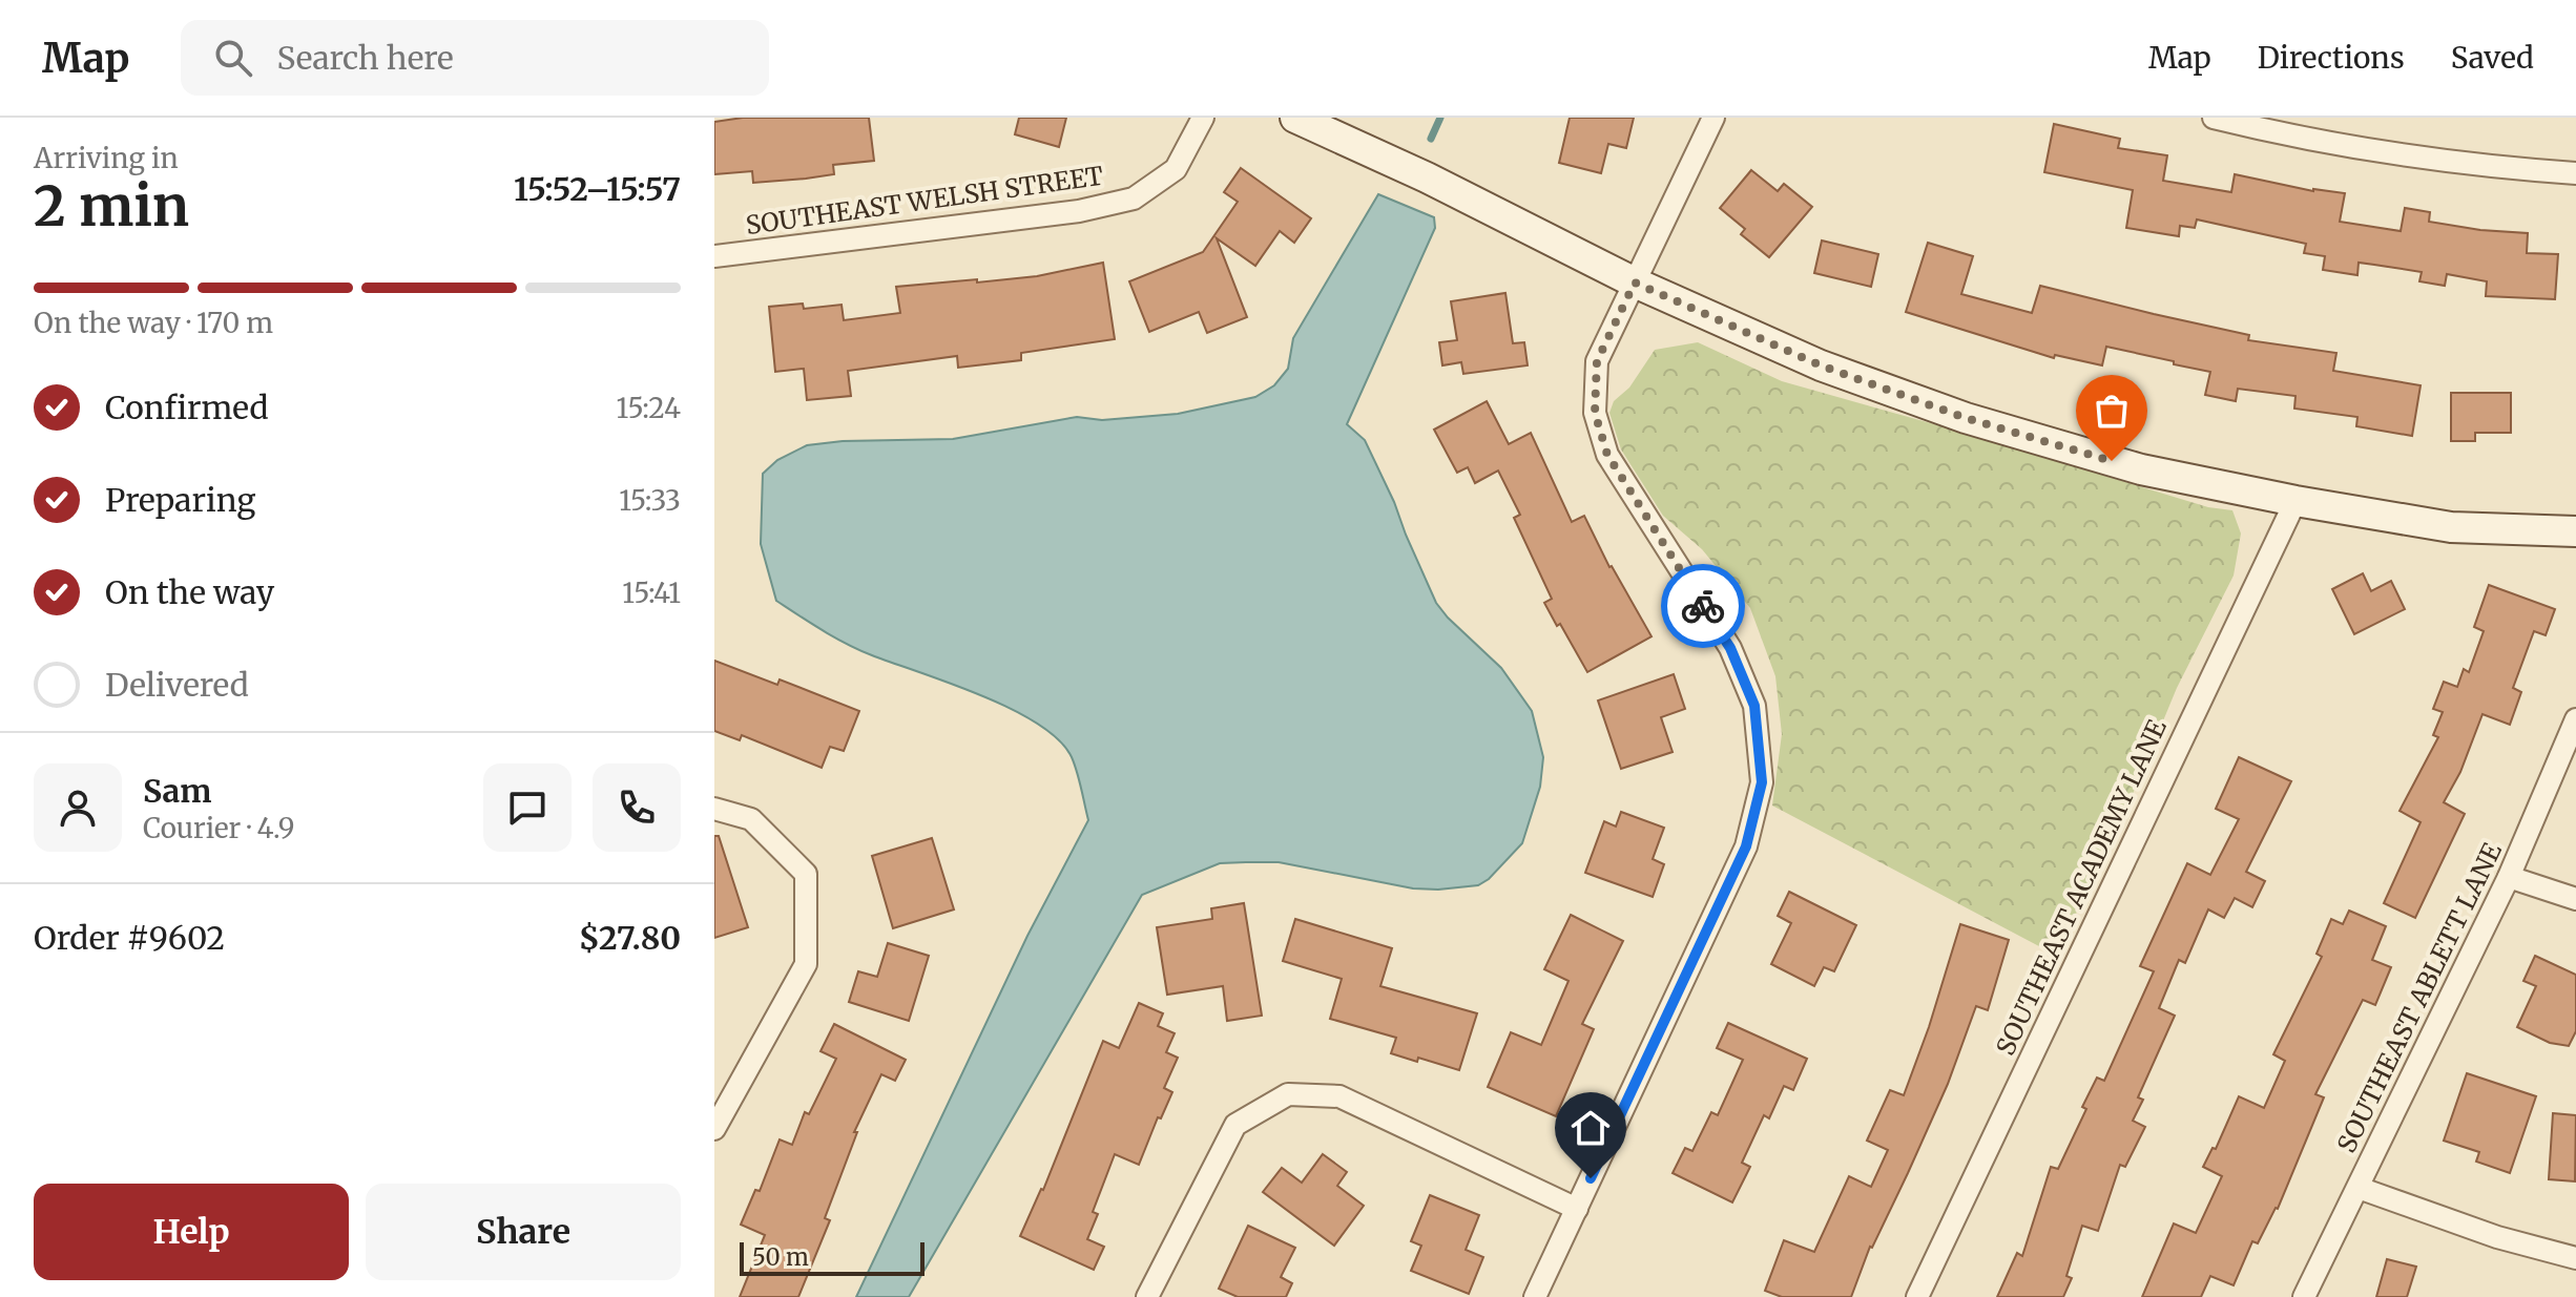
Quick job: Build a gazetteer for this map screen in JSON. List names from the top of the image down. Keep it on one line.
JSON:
{"streets":{"street":["SOUTHEAST WELSH STREET","SOUTHEAST ACADEMY LANE","SOUTHEAST ABLETT LANE"]},"scale_bar":"50 m","page":{"header":"Map","search":"Search here","nav":["Map","Directions","Saved"],"heading":["2 min","Arriving in","15:52–15:57"],"panel":["Sam","Courier · 4.9","Order #9602","$27.80"],"bar":"On the way · 170 m","list":[["Confirmed","15:24"],["Preparing","15:33"],["On the way","15:41"],"Delivered"],"buttons":["Help","Share"],"scale":"50 m"}}
